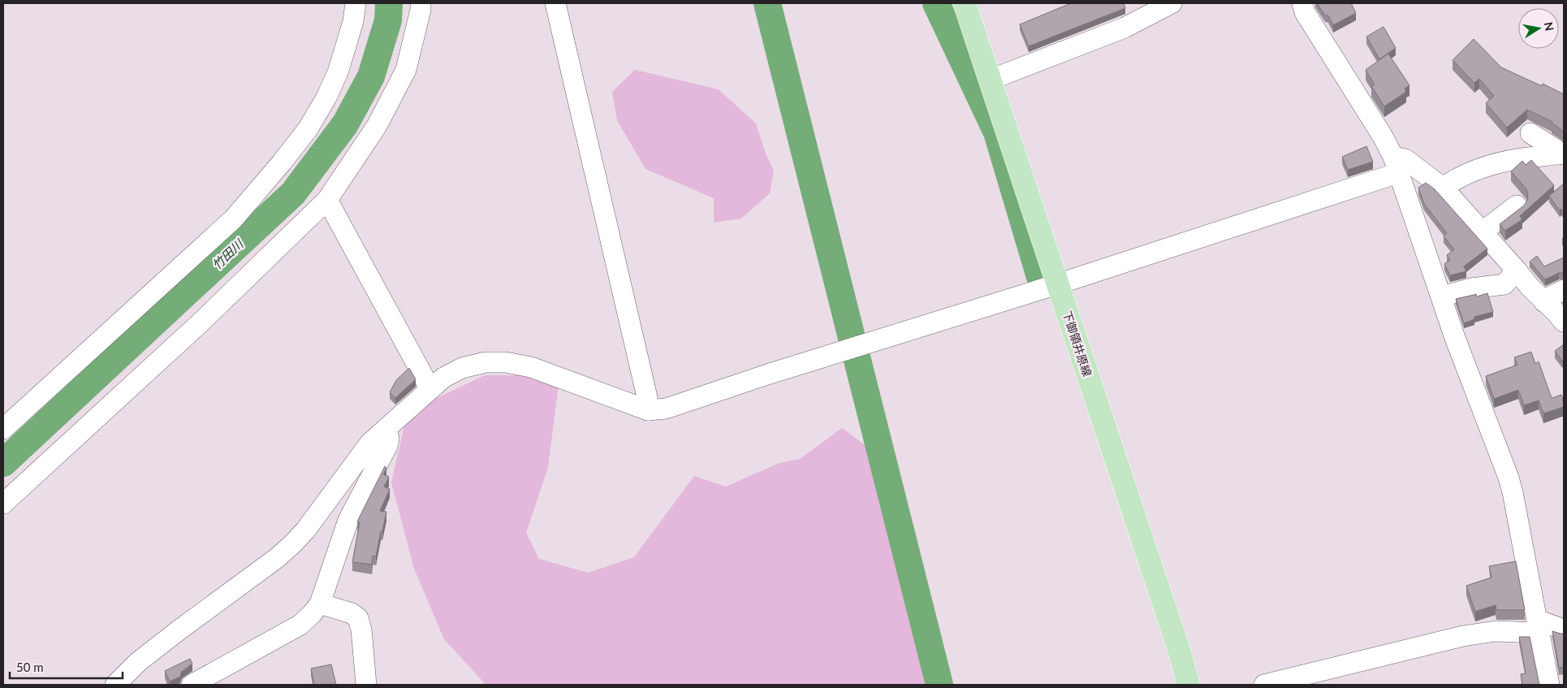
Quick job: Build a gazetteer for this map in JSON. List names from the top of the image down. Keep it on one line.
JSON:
{"streets":{"main road":["下御領井原線"]},"water":["竹田川"],"scale_bar":"50 m","north":"right"}
